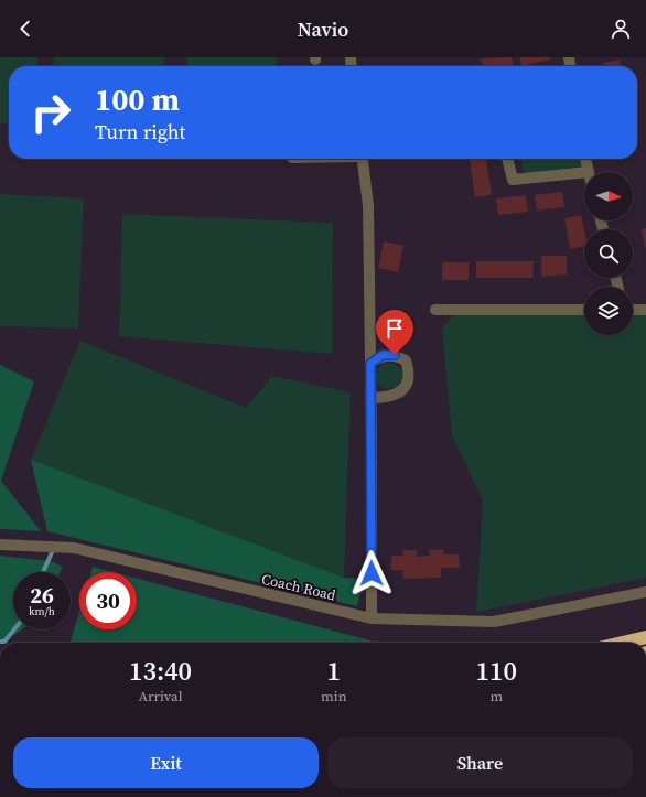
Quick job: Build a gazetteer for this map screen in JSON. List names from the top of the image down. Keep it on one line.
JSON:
{"streets":{"street":["Coach Road"]},"north":"right","page":{"header":"Navio","turn":["100 m","Turn right"],"speed":"26 km/h","limit":"30","eta":["13:40","Arrival","1","min","110","m"],"buttons":["Exit","Share"]}}
